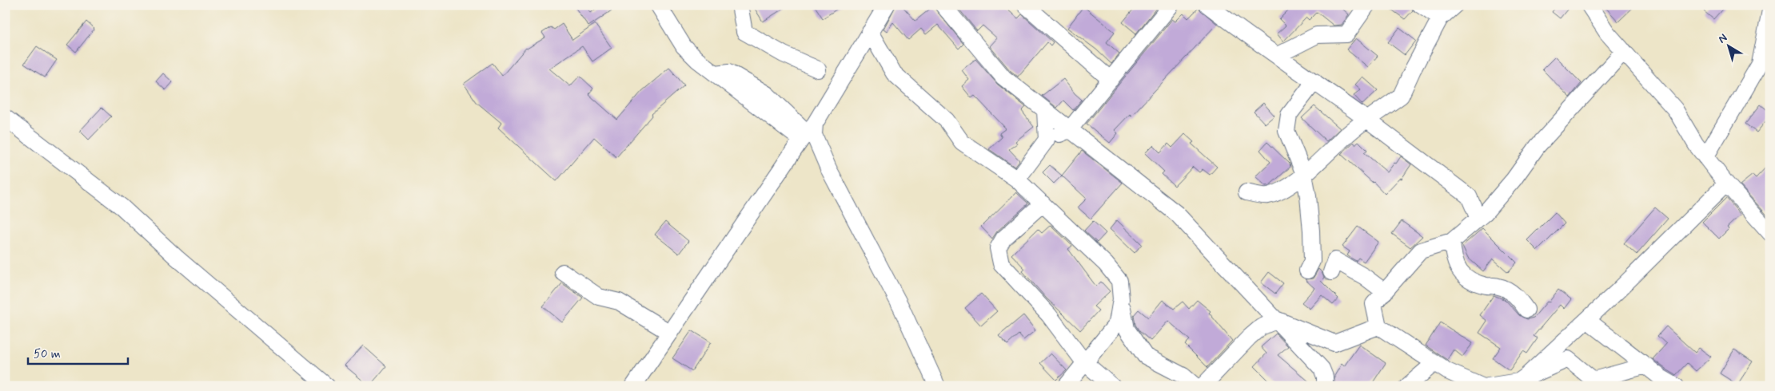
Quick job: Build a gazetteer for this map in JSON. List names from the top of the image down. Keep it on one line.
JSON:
{"scale_bar":"50 m","north":"top left"}
